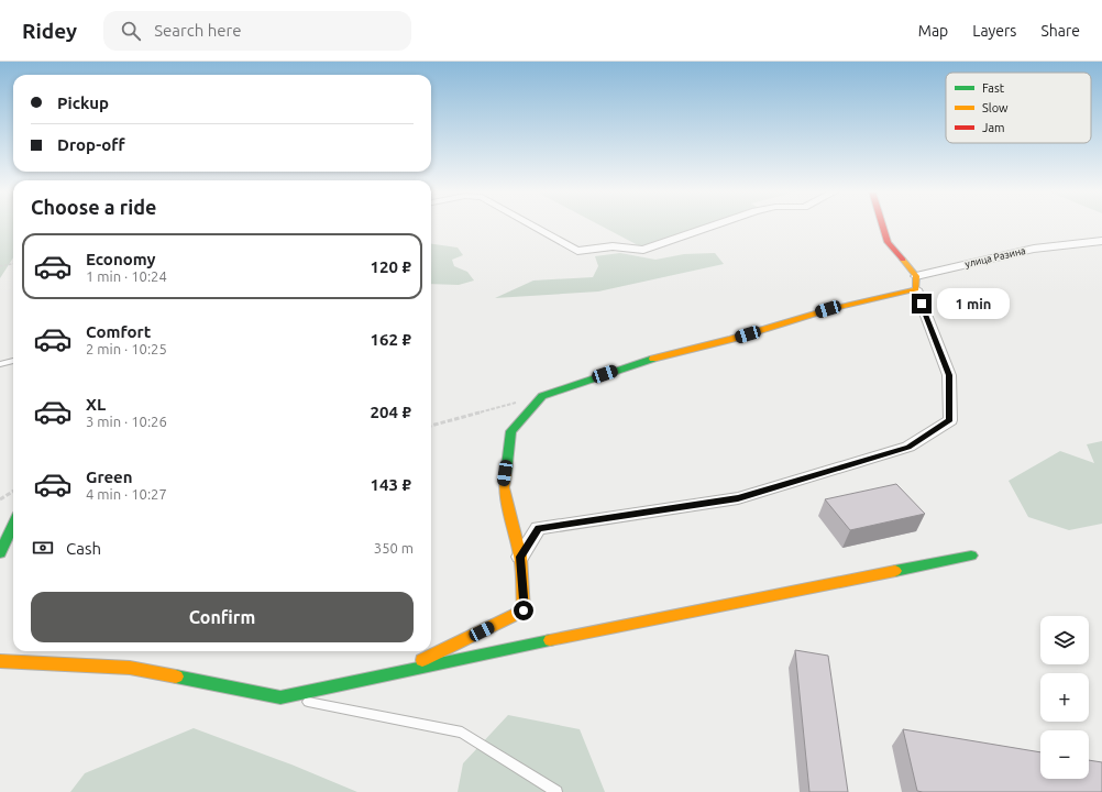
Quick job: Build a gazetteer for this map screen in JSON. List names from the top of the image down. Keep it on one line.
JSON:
{"streets":{"street":["улица Разина"]},"legend":["Fast","Slow","Jam"],"page":{"header":"Ridey","search":"Search here","nav":["Map","Layers","Share"],"banner":["Pickup","Drop-off"],"heading":"Choose a ride","list":[{"name":"Economy","note":"1 min · 10:24","value":"120 ₽"},{"name":"Comfort","note":"2 min · 10:25","value":"162 ₽"},{"name":"XL","note":"3 min · 10:26","value":"204 ₽"},{"name":"Green","note":"4 min · 10:27","value":"143 ₽"}],"bubble":"1 min","pay":["Cash","350 m"],"buttons":"Confirm","map_buttons":["+","−"]}}
